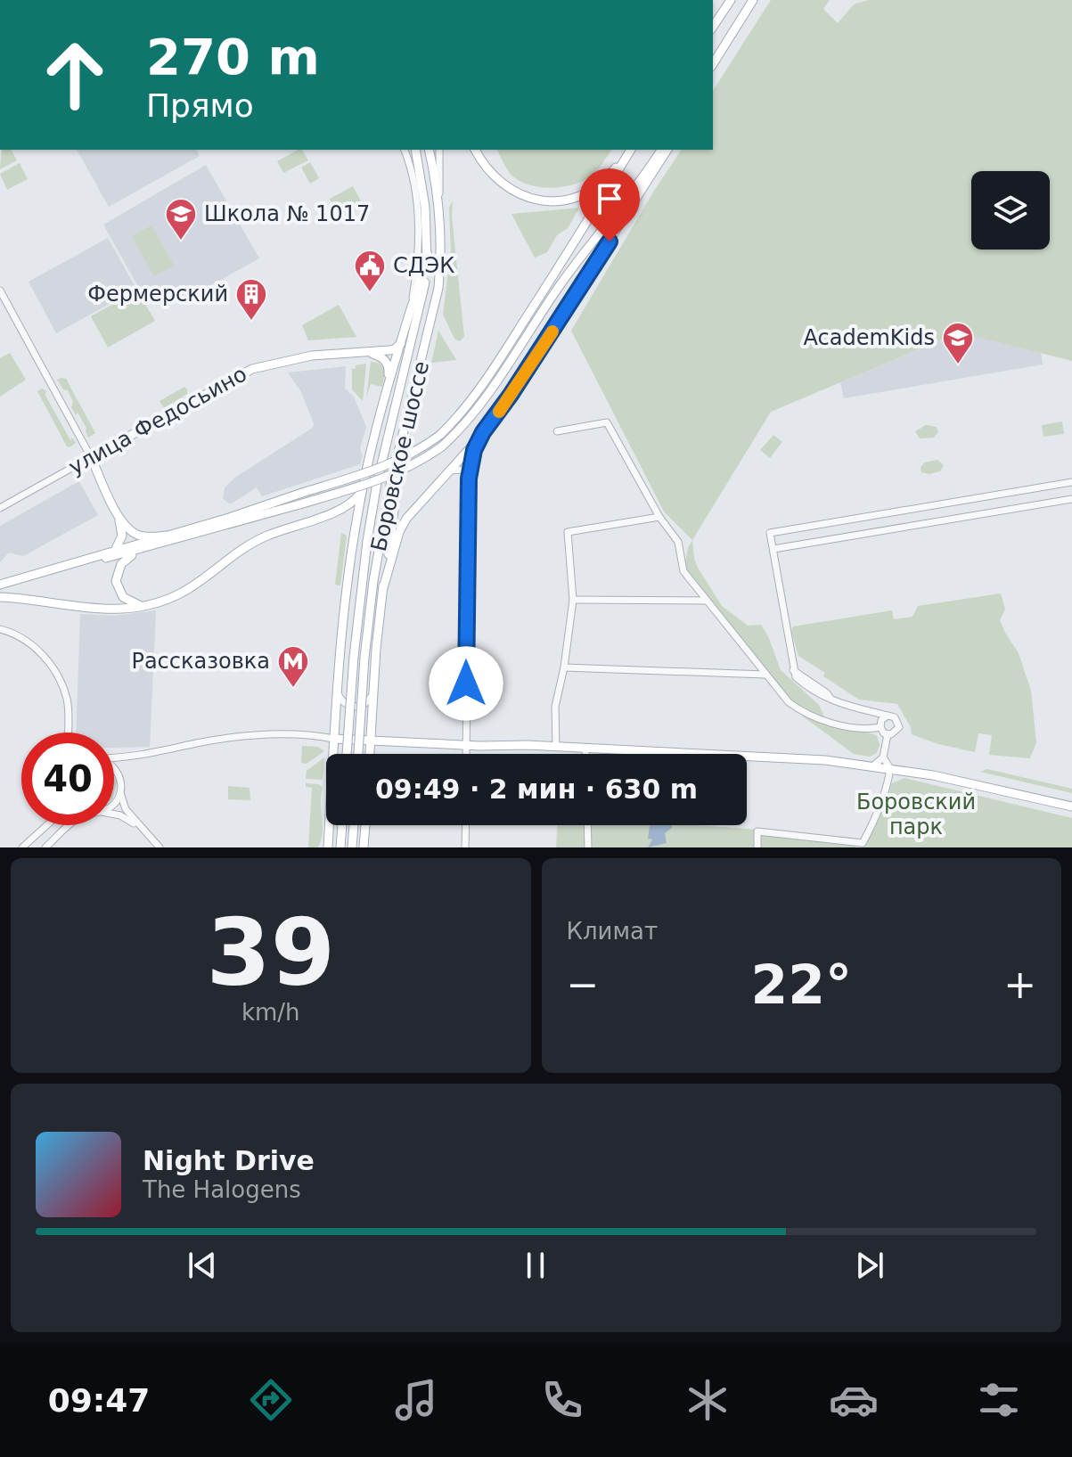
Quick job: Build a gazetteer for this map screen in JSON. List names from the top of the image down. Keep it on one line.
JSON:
{"streets":{"main road":["улица Федосьино","Боровское шоссе"]},"parks":["Боровский парк"],"places":{"school or university":["Школа № 1017","AcademKids"],"public building":["СДЭК"],"building":["Фермерский"],"metro station":["Рассказовка"]},"page":{"turn":["270 m","Прямо"],"limit":"40","trip":"09:49 · 2 мин · 630 m","tile":[["39","km/h"],"Климат"],"heat":["−","22°","+"],"song":["Night Drive","The Halogens"],"tabs":"09:47"}}
